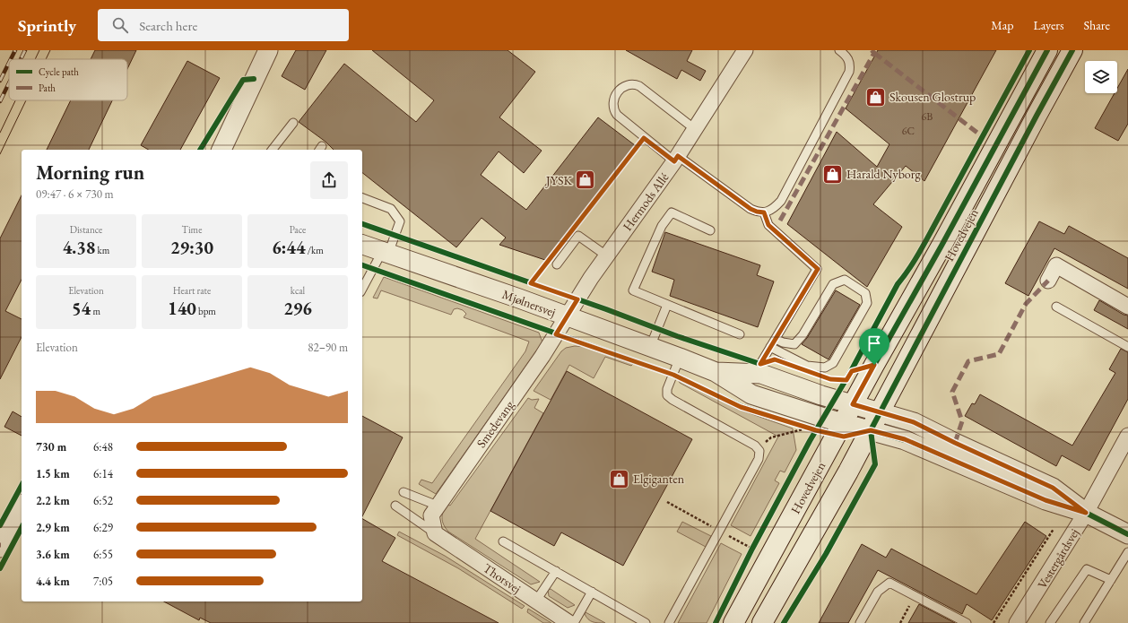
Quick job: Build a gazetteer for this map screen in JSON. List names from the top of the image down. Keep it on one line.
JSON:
{"streets":{"main road":["Hovedvejen"],"street":["Hermods Allé","Mjølnersvej","Smedevang","Vestergårdsvej","Thorsvej"]},"crossings":[["Hermods Allé","Mjølnersvej"],["Hermods Allé","Smedevang"],["Hovedvejen","Mjølnersvej"],["Mjølnersvej","Smedevang"],["Mjølnersvej","Vestergårdsvej"],["Smedevang","Thorsvej"]],"places":{"shop":["Skousen Glostrup","Harald Nyborg","JYSK","Elgiganten"]},"house_numbers":["6B","6C"],"legend":["Cycle path","Path"],"page":{"header":"Sprintly","search":"Search here","nav":["Map","Layers","Share"],"heading":["Morning run","09:47 · 6 × 730 m"],"stats":[["Distance","4.38 km"],["Time","29:30"],["Pace","6:44 /km"],["Elevation","54 m"],["Heart rate","140 bpm"],["kcal","296"]],"chart":["Elevation","82–90 m"],"list":[{"name":"730 m","note":"6:48"},{"name":"1.5 km","note":"6:14"},{"name":"2.2 km","note":"6:52"},{"name":"2.9 km","note":"6:29"},{"name":"3.6 km","note":"6:55"},{"name":"4.4 km","note":"7:05"}]}}
